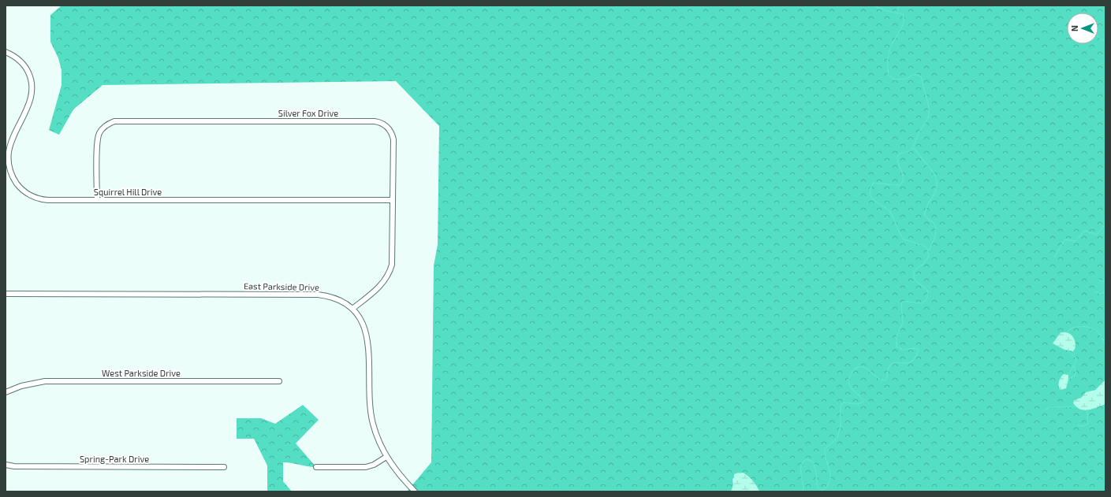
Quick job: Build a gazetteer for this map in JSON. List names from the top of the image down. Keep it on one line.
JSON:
{"streets":{"street":["Silver Fox Drive","Squirrel Hill Drive","East Parkside Drive","West Parkside Drive","Spring-Park Drive"]},"crossings":[["Silver Fox Drive","Squirrel Hill Drive"],["Silver Fox Drive","East Parkside Drive"]],"north":"left"}
